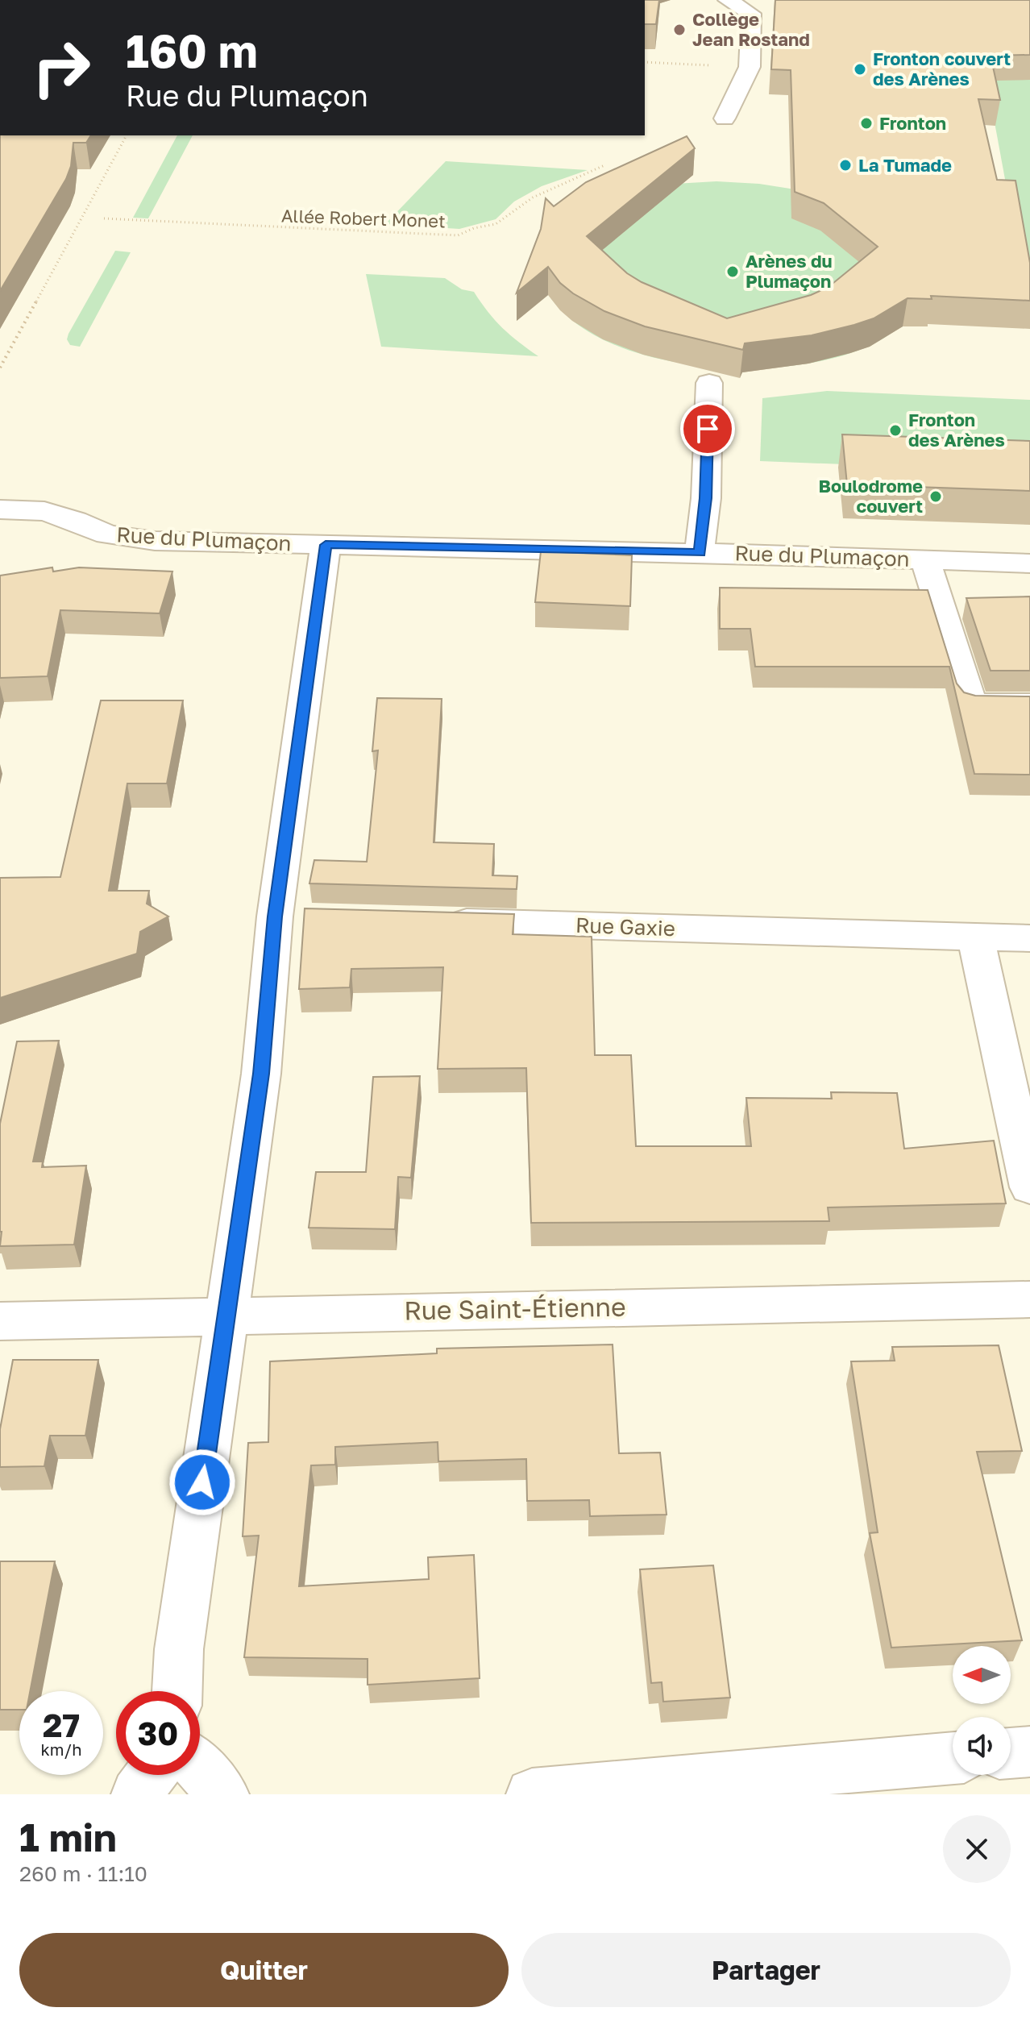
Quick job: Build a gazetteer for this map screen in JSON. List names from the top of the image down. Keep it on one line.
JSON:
{"streets":{"street":["Rue du Plumaçon","Rue Gaxie","Rue Saint-Étienne"],"path":["Allée Robert Monet"]},"places":["Collège Jean Rostand","Fronton couvert des Arènes","Fronton","La Tumade","Arènes du Plumaçon","Fronton des Arènes","Boulodrome couvert"],"north":"left","page":{"turn":["160 m","Rue du Plumaçon"],"speed":"27 km/h","limit":"30","heading":["1 min","260 m · 11:10"],"buttons":["Quitter","Partager"]}}
